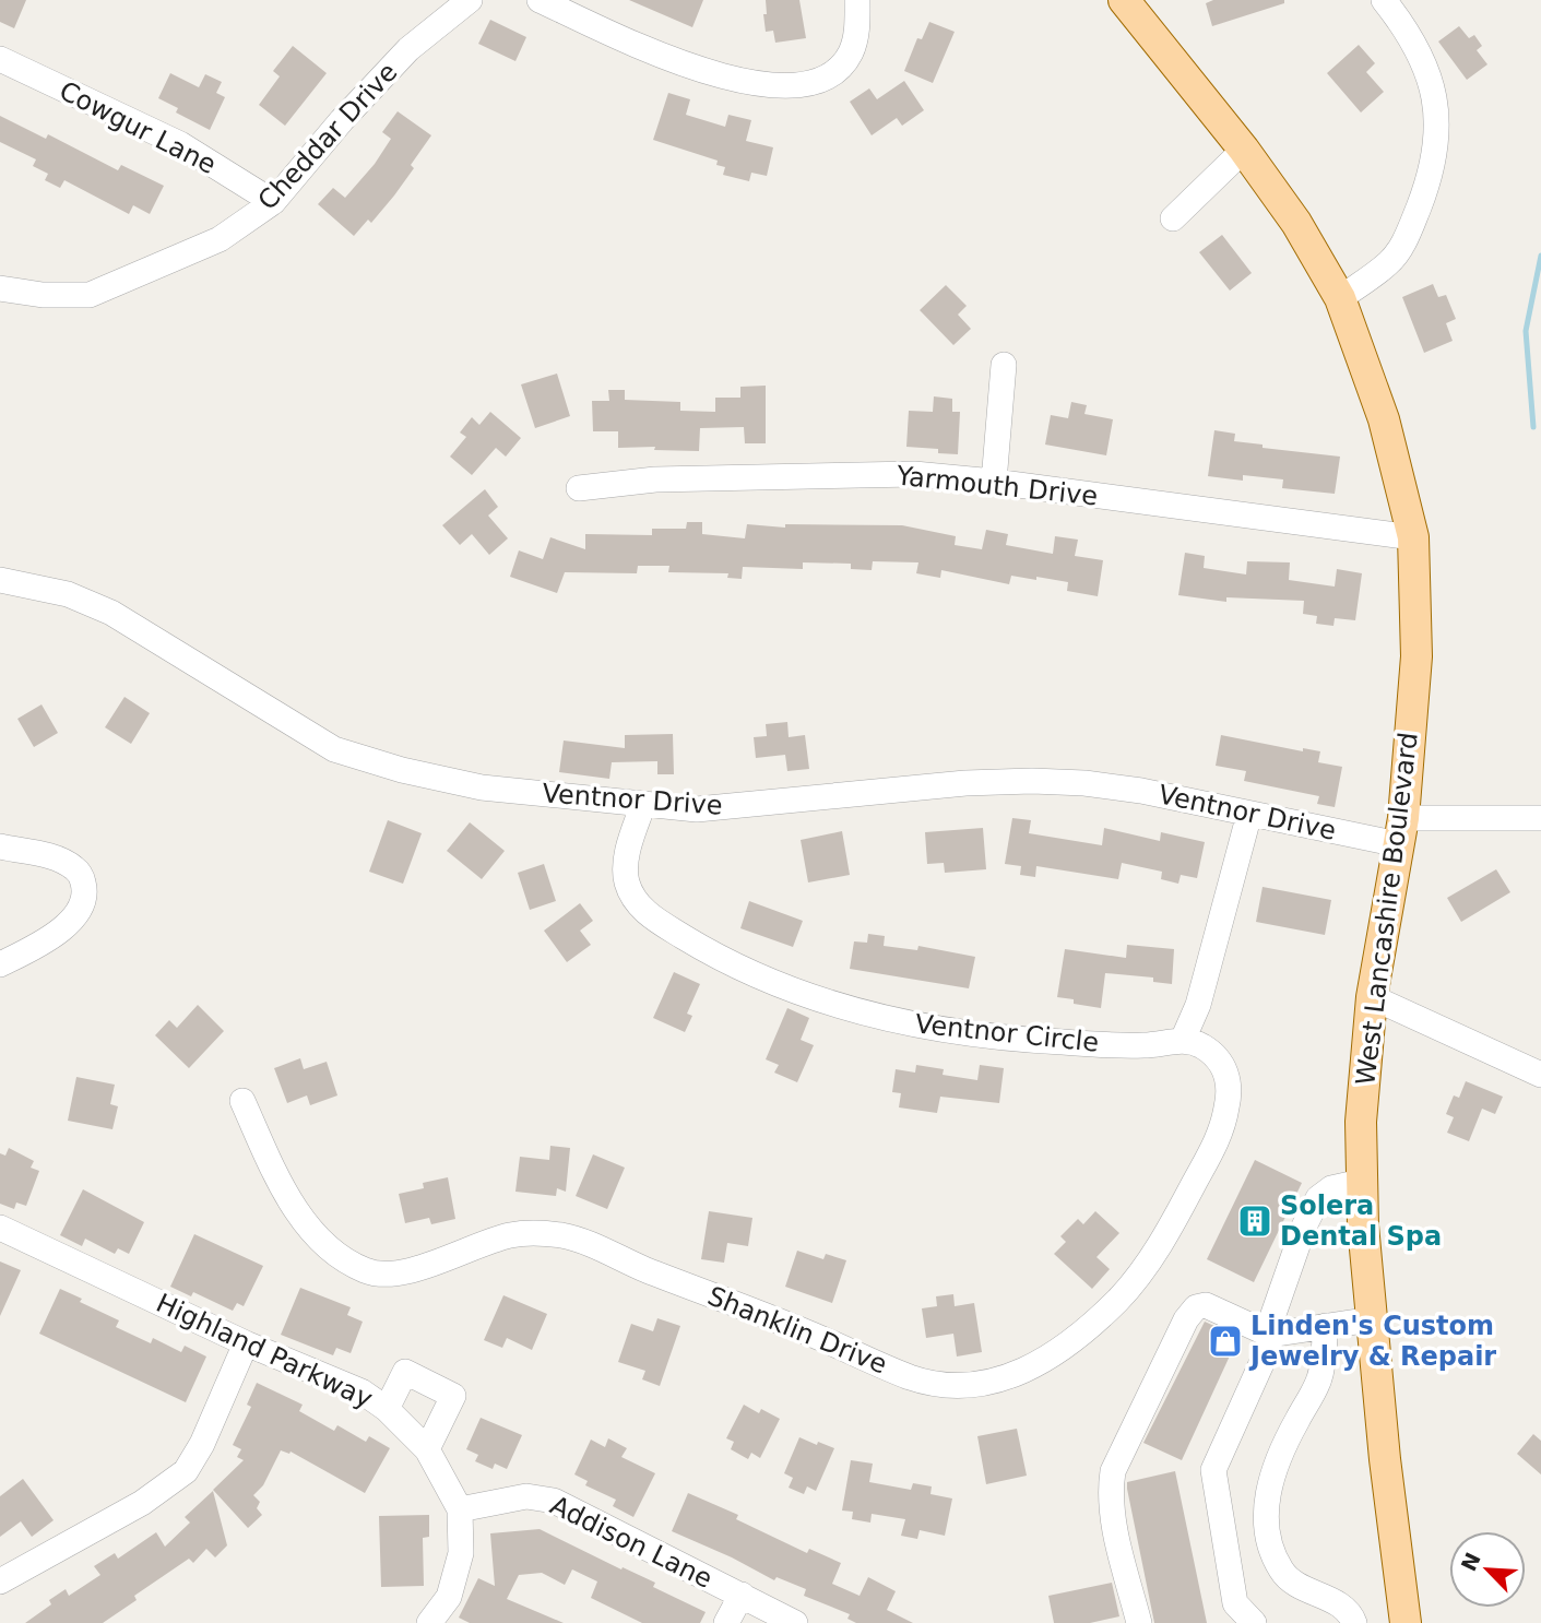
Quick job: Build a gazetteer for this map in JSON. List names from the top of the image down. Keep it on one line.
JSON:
{"streets":{"main road":["West Lancashire Boulevard"],"street":["Cowgur Lane","Cheddar Drive","Yarmouth Drive","Ventnor Drive","Ventnor Circle","Shanklin Drive","Highland Parkway","Addison Lane"]},"crossings":[["Cowgur Lane","Cheddar Drive"],["Yarmouth Drive","West Lancashire Boulevard"],["Ventnor Drive","West Lancashire Boulevard"],["Ventnor Drive","Ventnor Circle"],["Ventnor Circle","Shanklin Drive"],["Highland Parkway","Addison Lane"]],"places":{"building":["Solera Dental Spa"],"shop":["Linden's Custom Jewelry & Repair"]},"north":"top left"}
